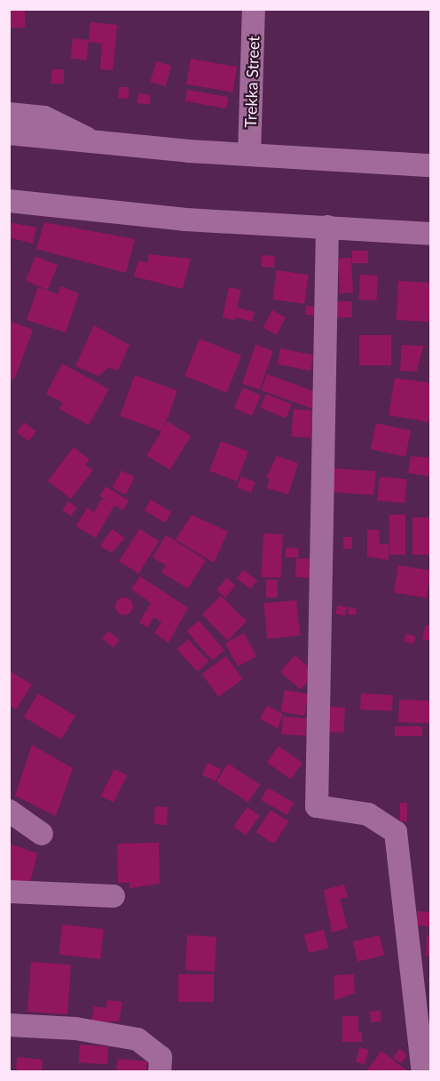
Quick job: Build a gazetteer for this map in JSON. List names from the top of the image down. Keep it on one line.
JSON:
{"streets":{"street":["Trekka Street"]}}
